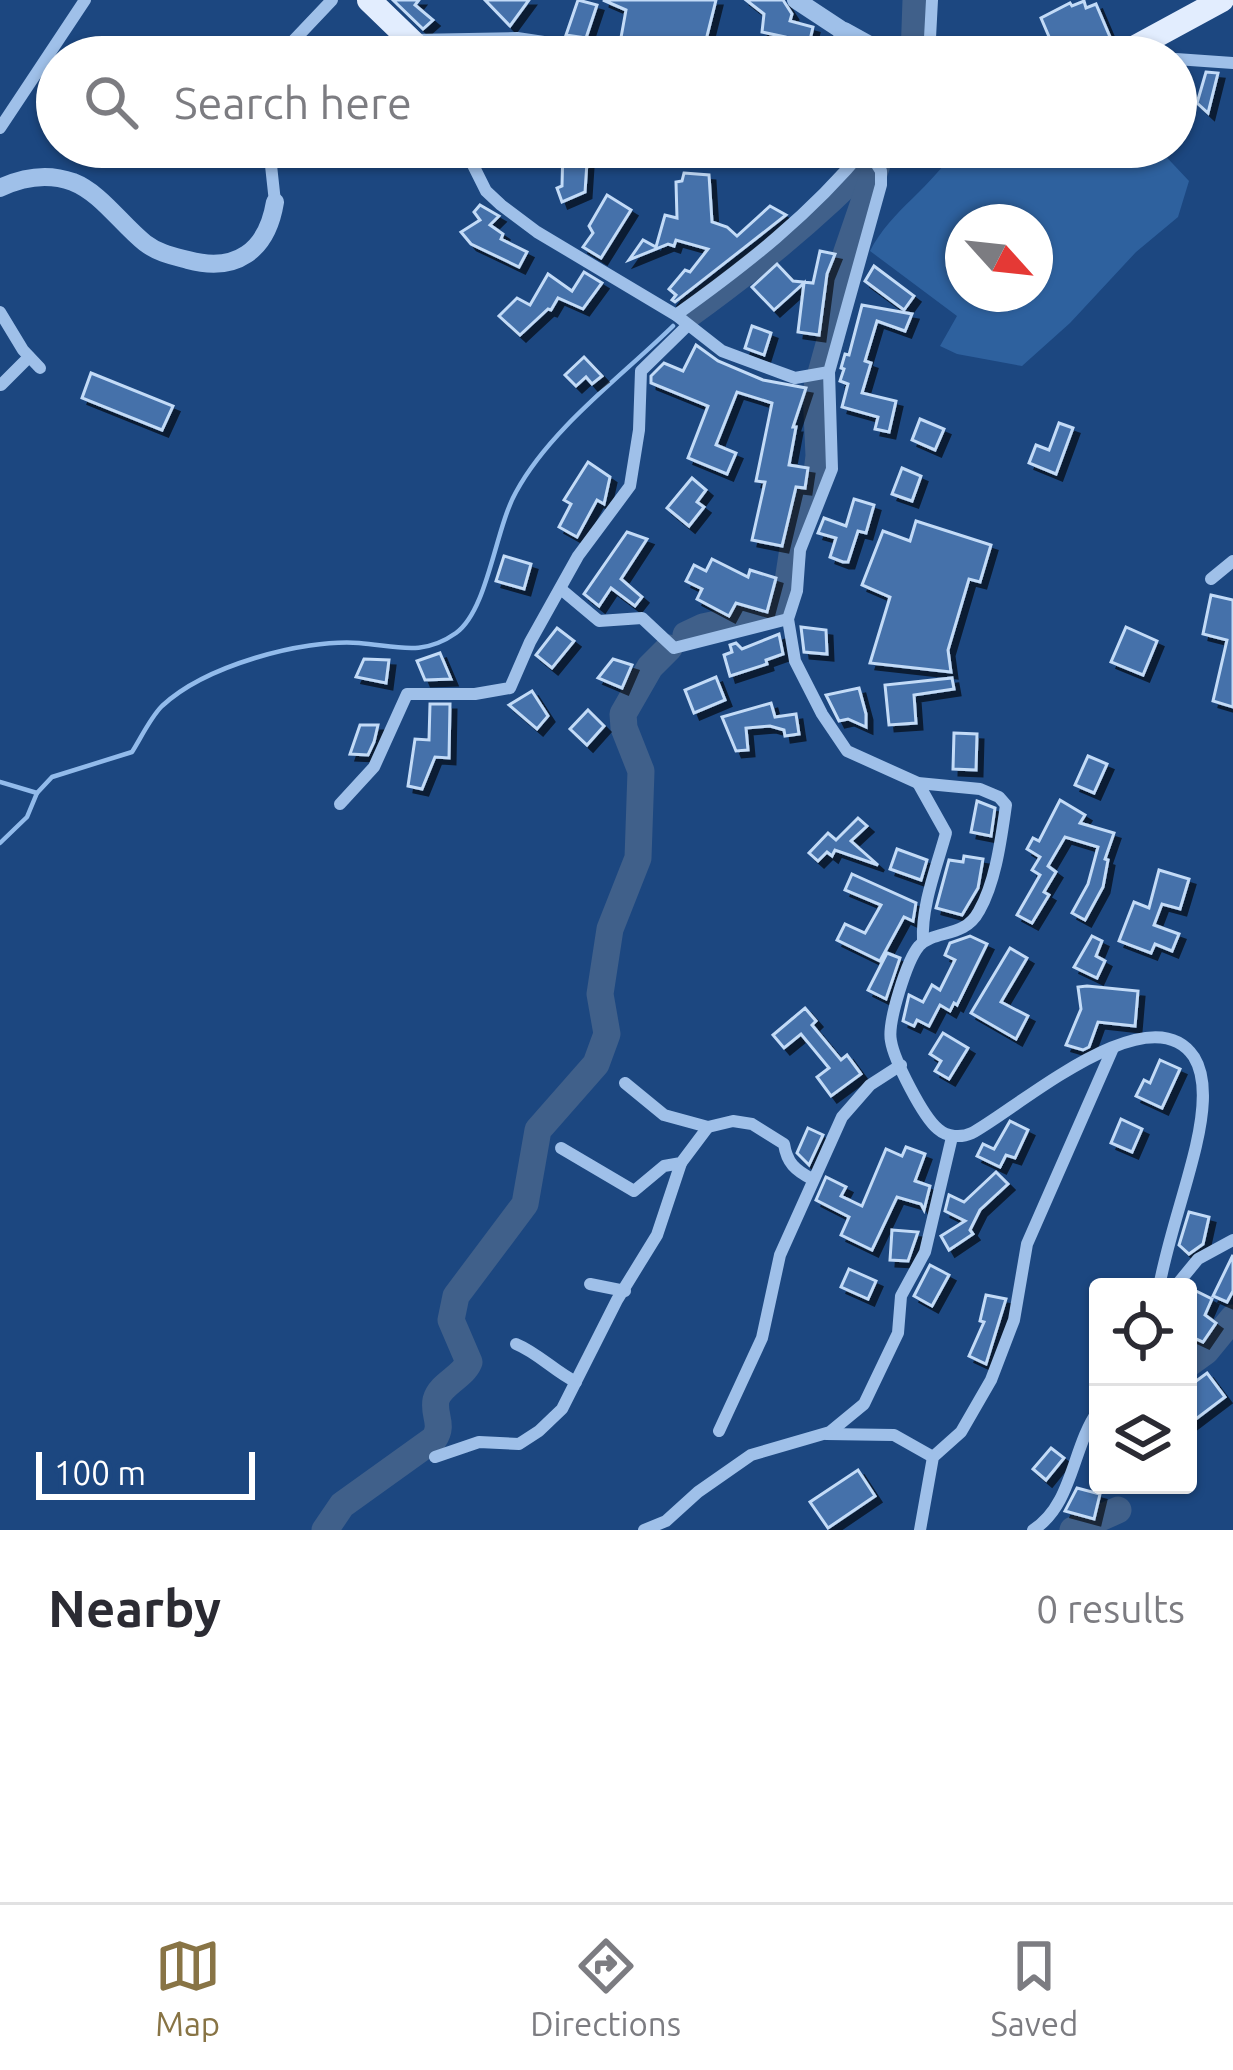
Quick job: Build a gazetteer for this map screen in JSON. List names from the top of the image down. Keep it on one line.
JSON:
{"scale_bar":"100 m","north":"bottom right","page":{"search":"Search here","scale":"100 m","heading":["Nearby","0 results"],"nav":["Map","Directions","Saved"]}}
